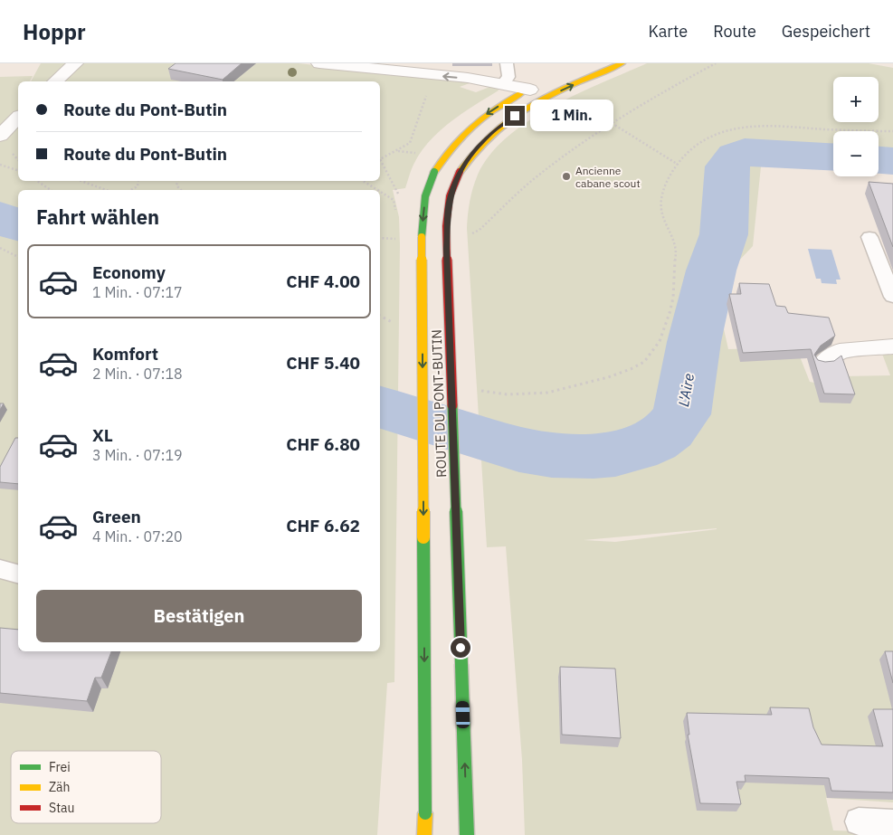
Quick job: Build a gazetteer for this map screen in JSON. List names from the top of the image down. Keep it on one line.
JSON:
{"streets":{"main road":["ROUTE DU PONT-BUTIN"]},"water":["L'Aire"],"places":["Ancienne cabane scout"],"legend":["Frei","Zäh","Stau"],"page":{"header":"Hoppr","nav":["Karte","Route","Gespeichert"],"map_buttons":["+","−"],"banner":["Route du Pont-Butin","Route du Pont-Butin"],"bubble":"1 Min.","heading":"Fahrt wählen","list":[{"name":"Economy","note":"1 Min. · 07:17","value":"CHF 4.00"},{"name":"Komfort","note":"2 Min. · 07:18","value":"CHF 5.40"},{"name":"XL","note":"3 Min. · 07:19","value":"CHF 6.80"},{"name":"Green","note":"4 Min. · 07:20","value":"CHF 6.62"}],"buttons":"Bestätigen"}}
